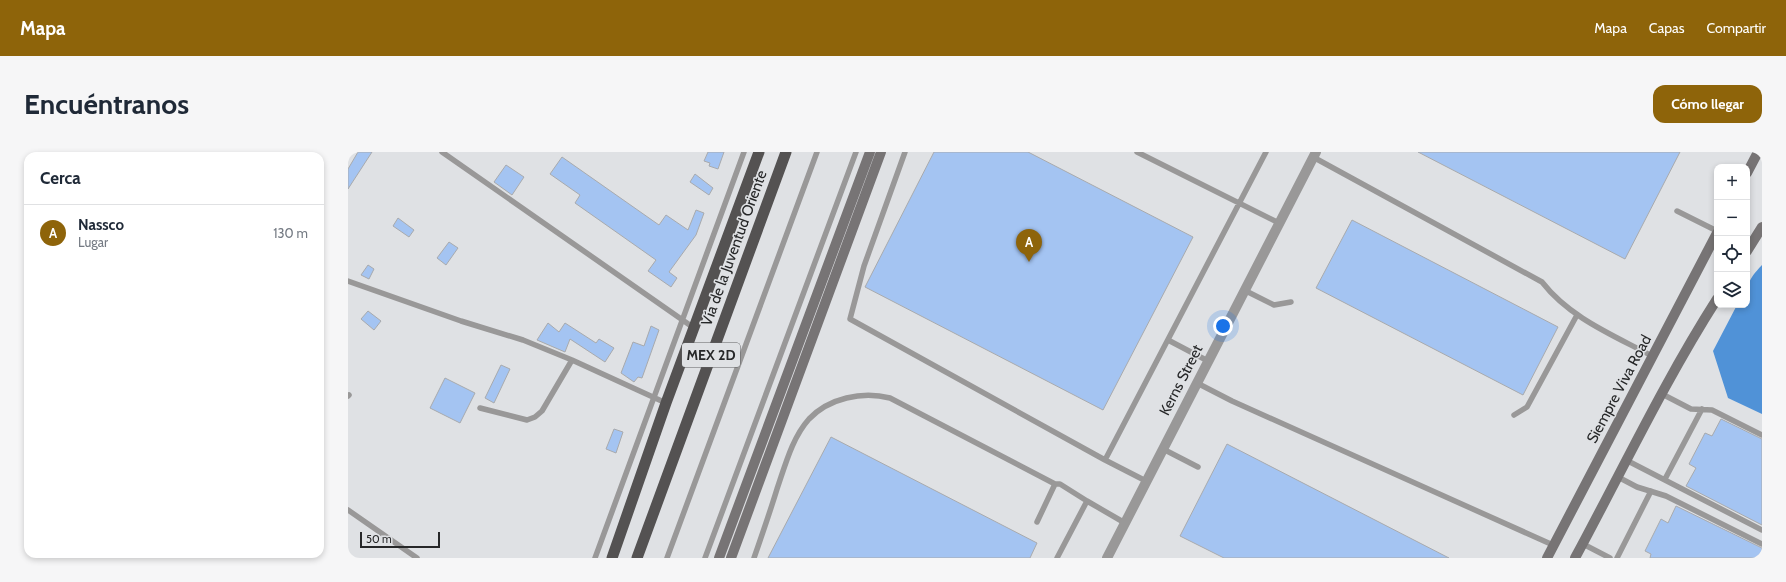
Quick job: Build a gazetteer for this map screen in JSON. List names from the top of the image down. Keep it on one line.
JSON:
{"streets":{"highway":["Vía de la Juventud Oriente","MEX 2D"],"main road":["Siempre Viva Road"],"street":["Kerns Street"]},"scale_bar":"50 m","page":{"header":"Mapa","nav":["Mapa","Capas","Compartir"],"buttons":"Cómo llegar","title":"Encuéntranos","heading":"Cerca","map_buttons":["+","−"],"list":[{"mark":"A","name":"Nassco","note":"Lugar","value":"130 m"}],"pins":"A","scale":"50 m"}}
